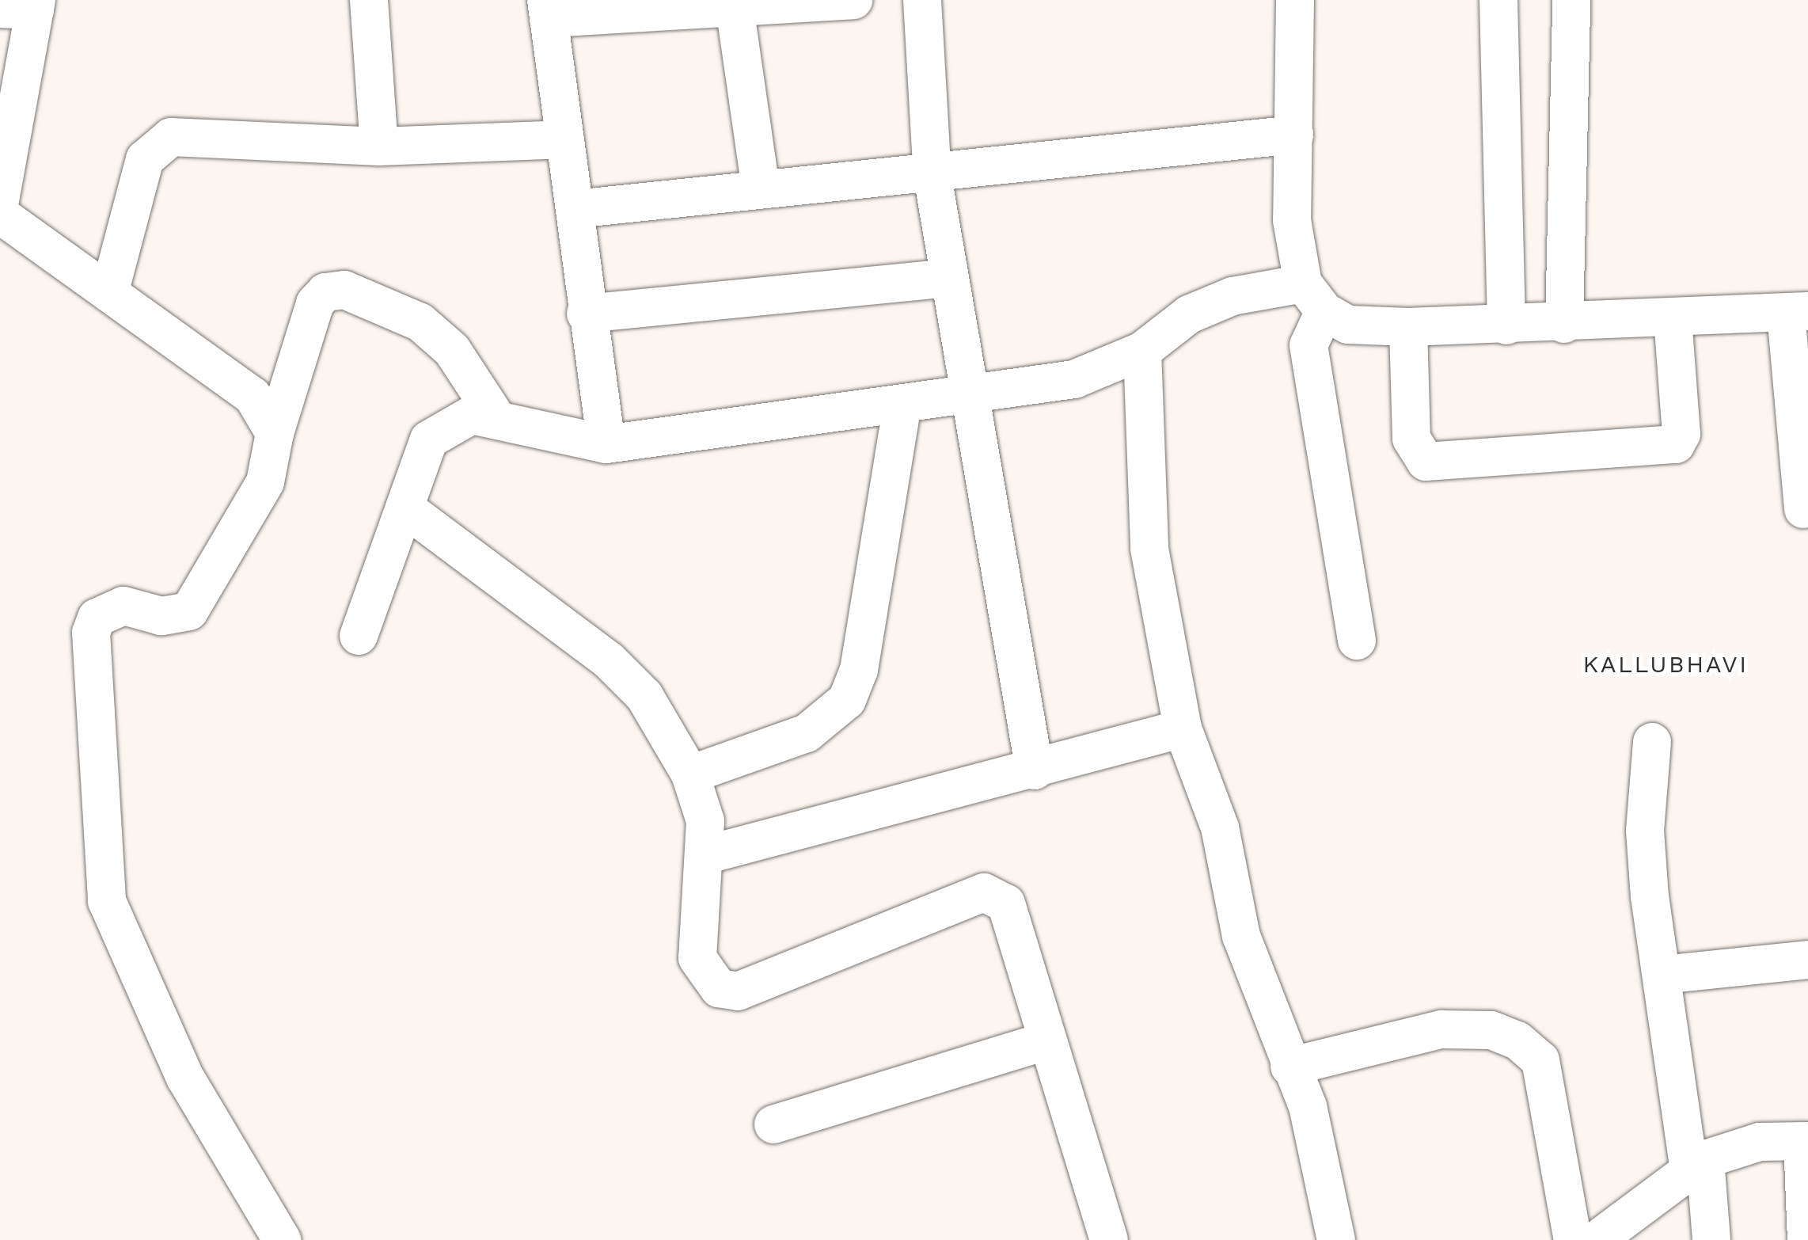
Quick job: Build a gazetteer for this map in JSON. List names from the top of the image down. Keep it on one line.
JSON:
{"districts":["KALLUBHAVI"]}
